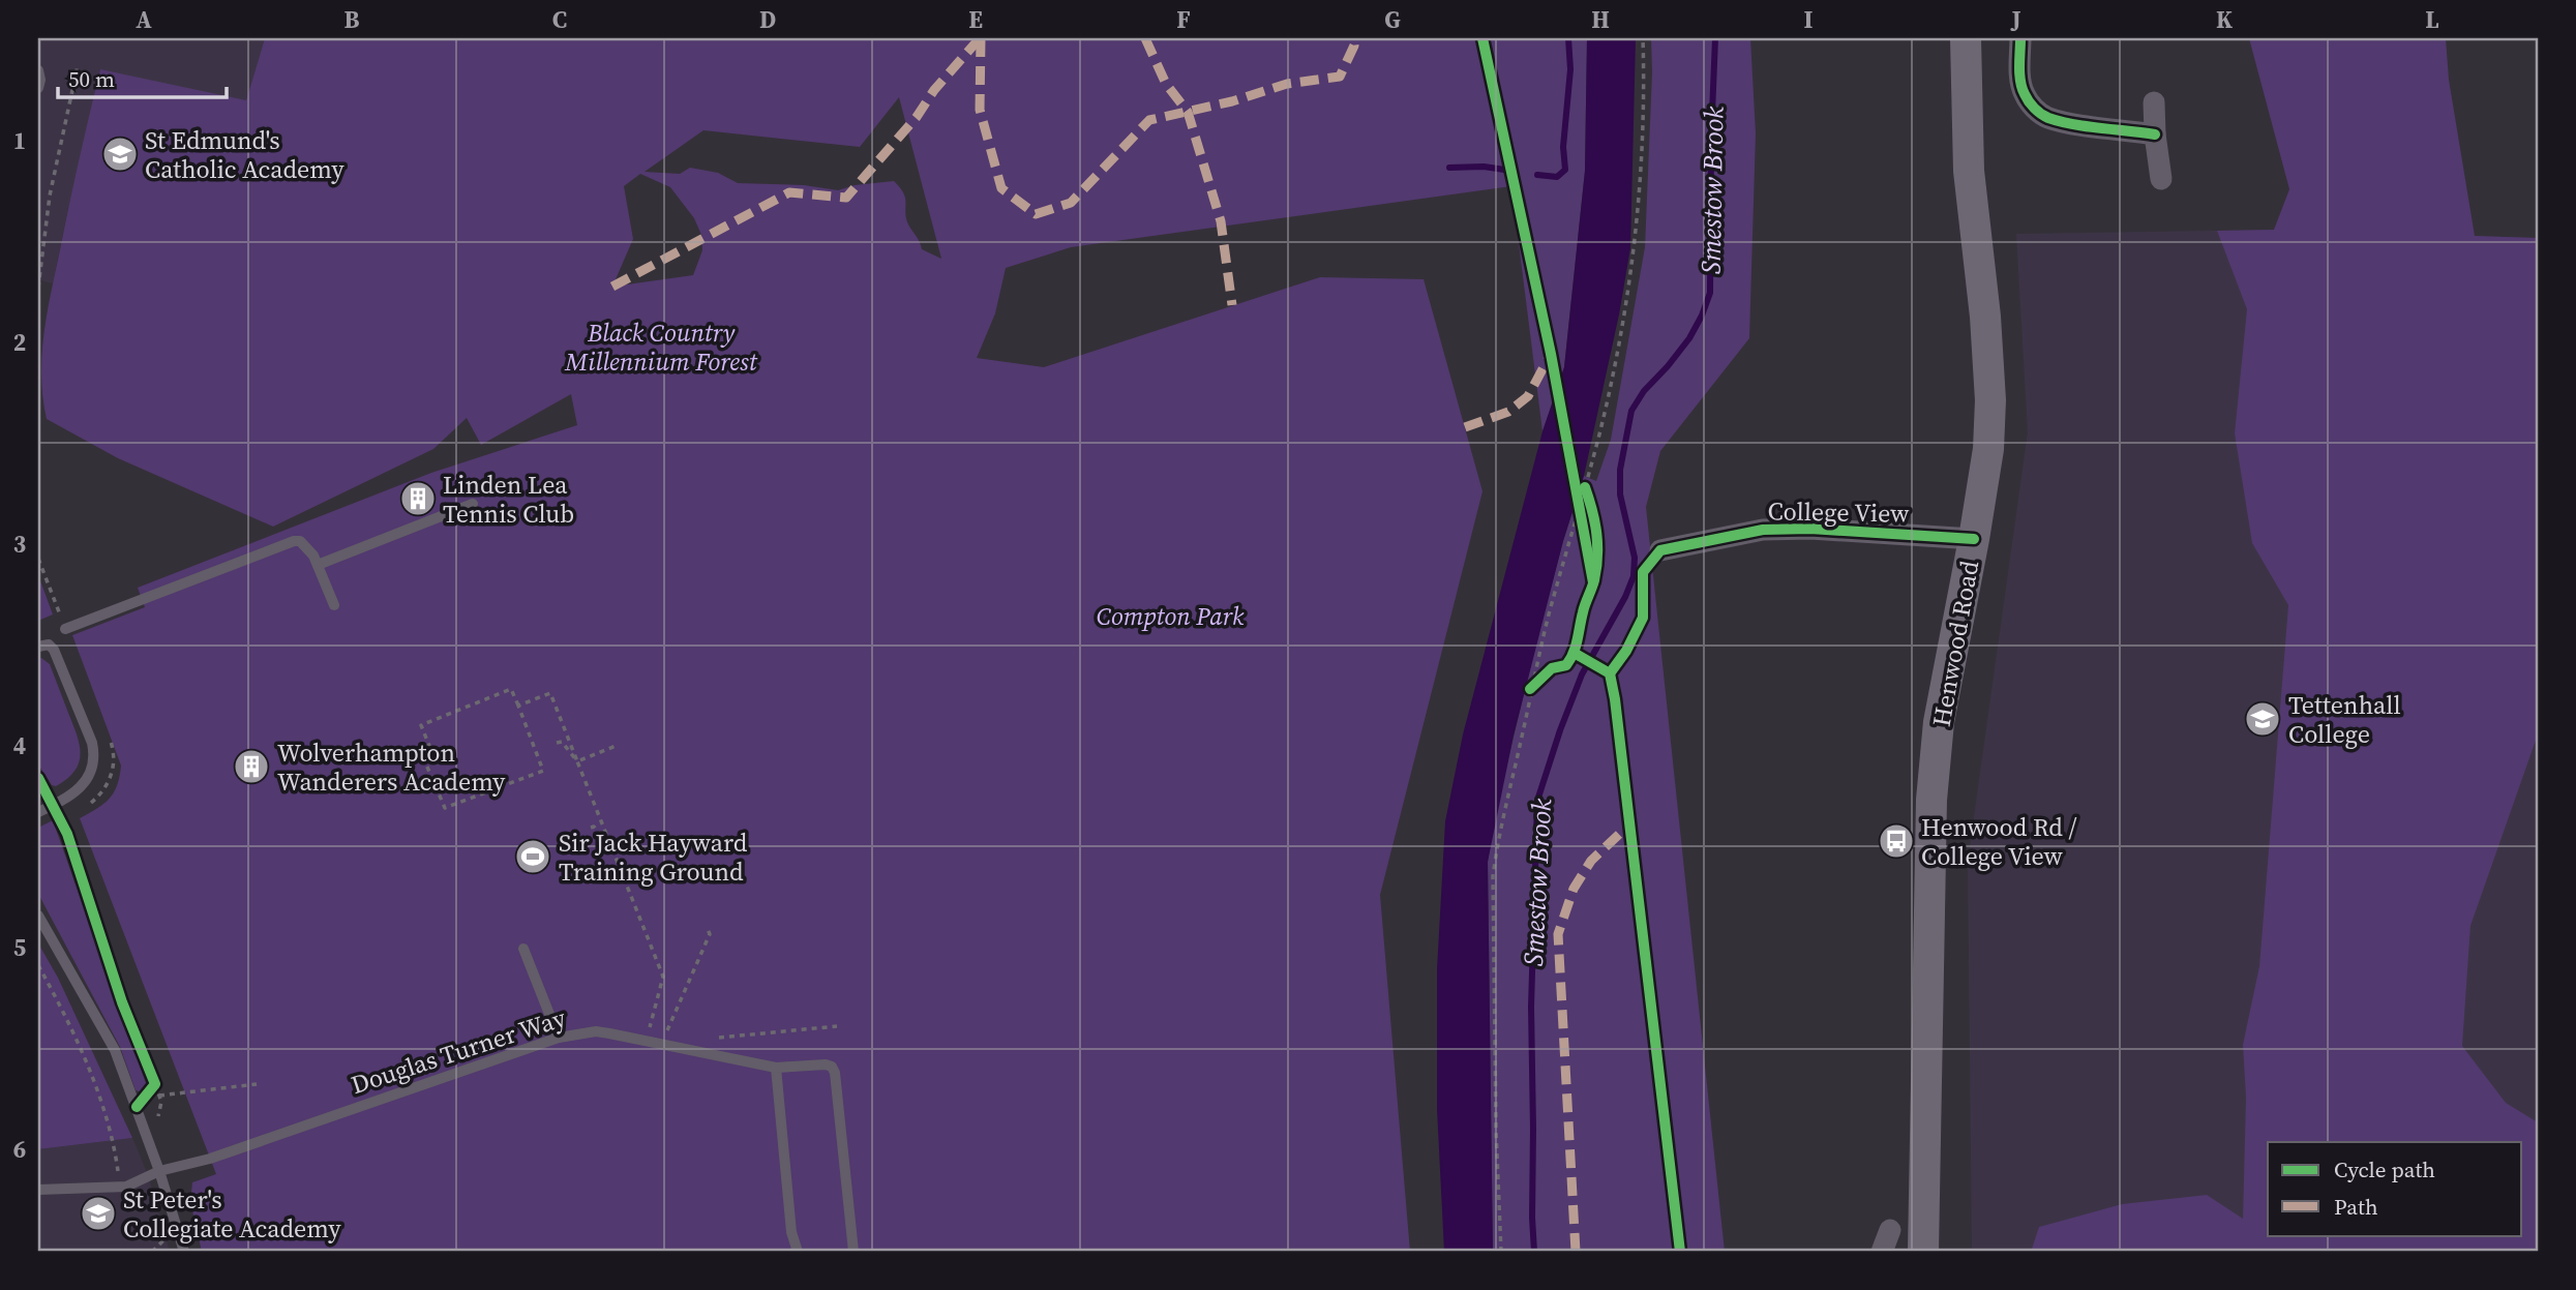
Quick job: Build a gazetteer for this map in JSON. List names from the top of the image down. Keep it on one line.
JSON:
{"streets":{"main road":["Henwood Road"],"street":["College View"],"lane":["Douglas Turner Way"]},"crossings":[["College View","Henwood Road"]],"water":["Smestow Brook"],"parks":["Black Country Millennium Forest","Compton Park"],"places":{"school or university":["St Edmund's Catholic Academy","Tettenhall College","St Peter's Collegiate Academy"],"building":["Linden Lea Tennis Club","Wolverhampton Wanderers Academy"],"bus stop":["Henwood Rd / College View"],"sports":["Sir Jack Hayward Training Ground"]},"legend":["Cycle path","Path"],"scale_bar":"50 m","grid":{"columns":["A","B","C","D","E","F","G","H","I","J","K","L"],"rows":["1","2","3","4","5","6"]}}
